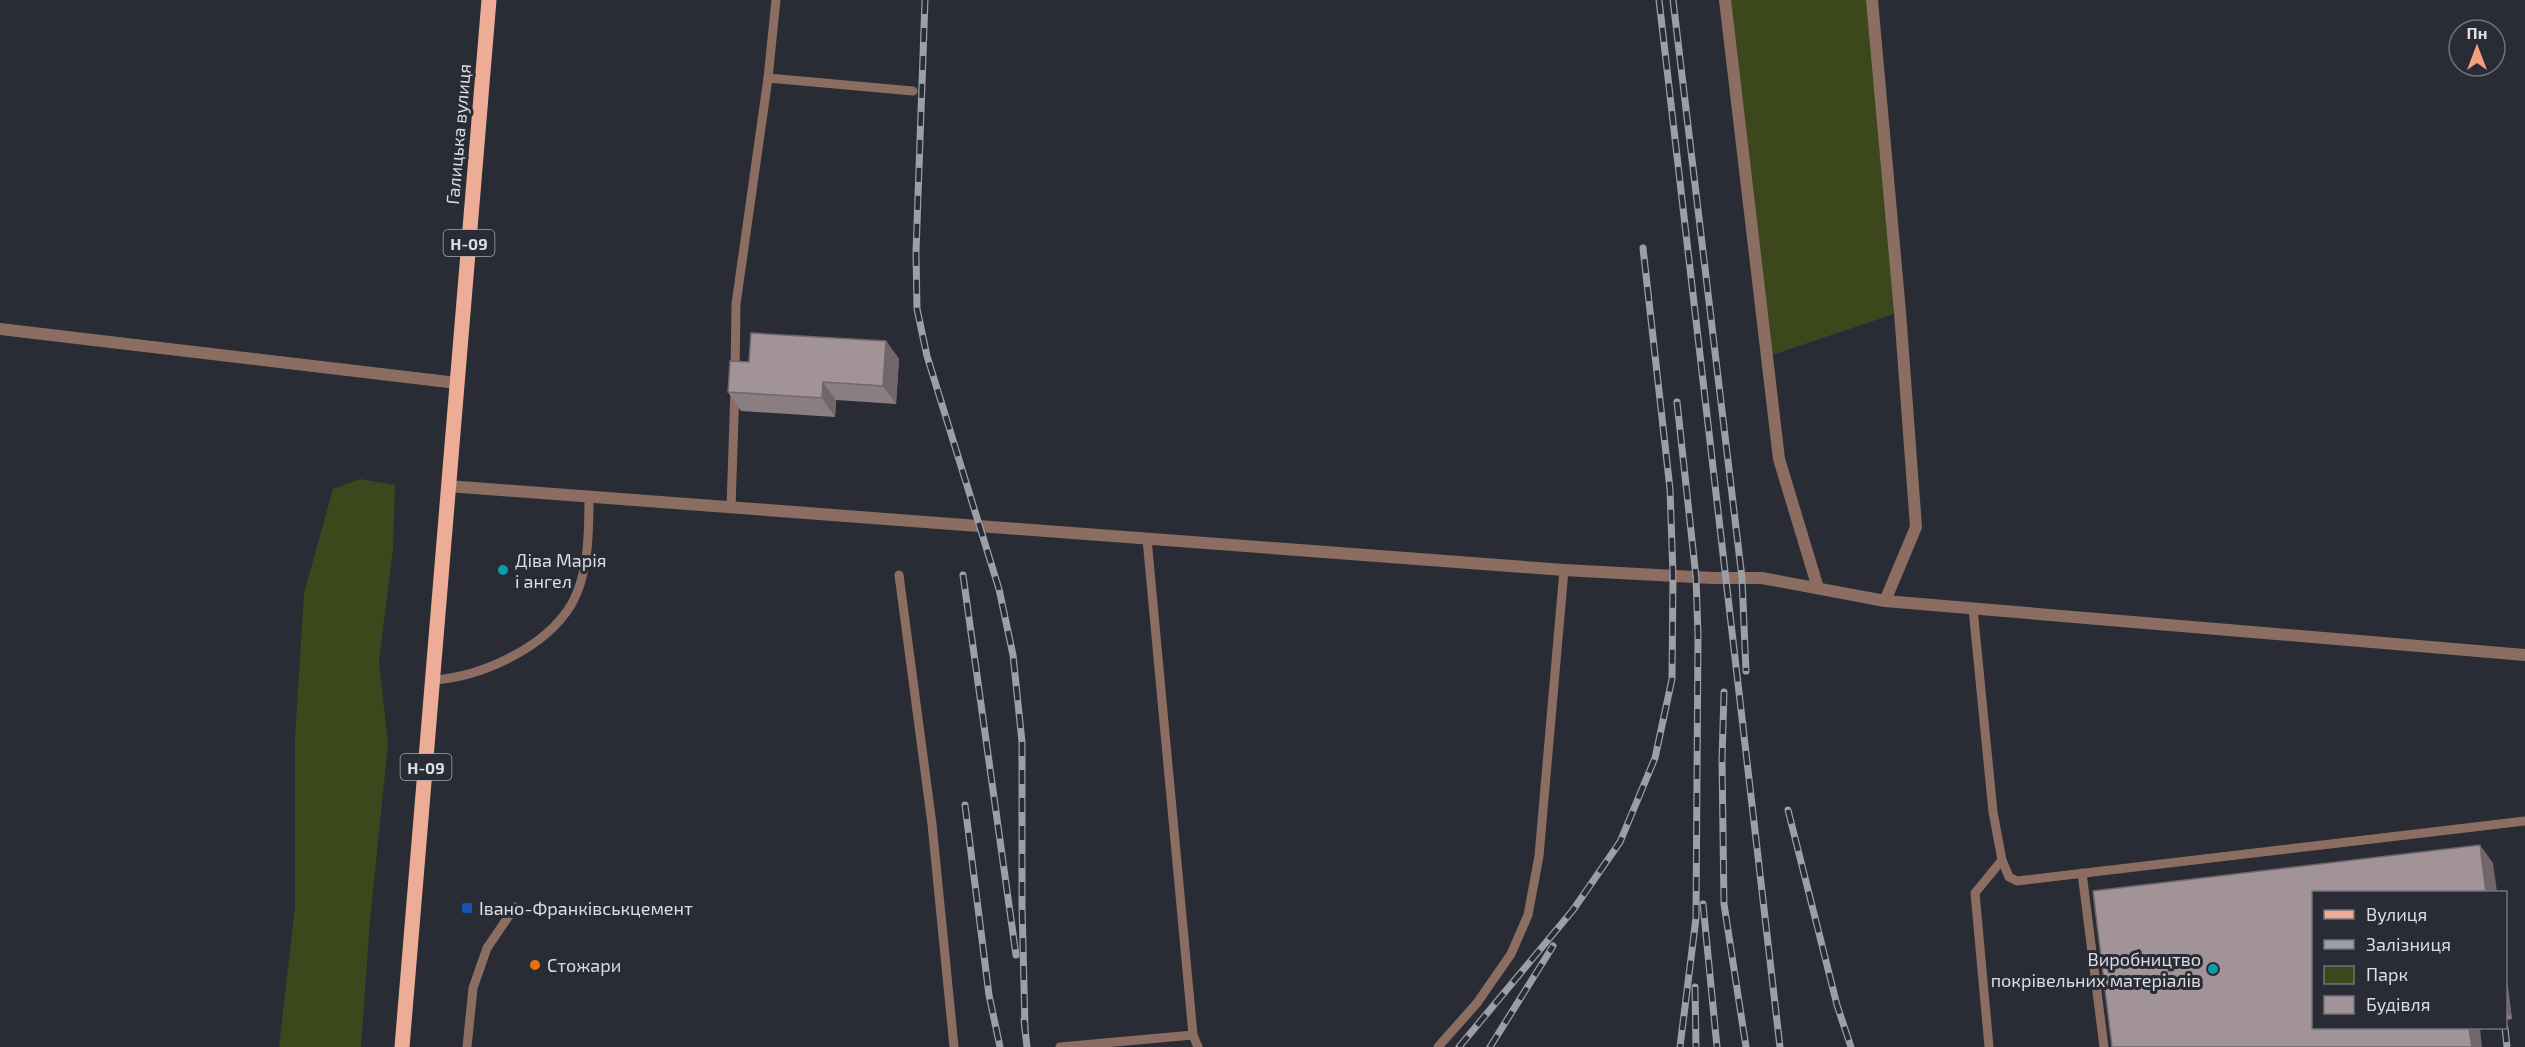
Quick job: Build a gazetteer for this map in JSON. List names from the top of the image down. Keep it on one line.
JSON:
{"streets":{"main road":["Галицька вулиця","Н-09"]},"crossings":[["Галицька вулиця","Н-09"]],"places":{"other":["Діва Марія і ангел","Стожари","Виробництво покрівельних матеріалів"],"transit":["Івано-Франківськцемент"]},"legend":["Вулиця","Залізниця","Парк","Будівля"],"north":"top"}
